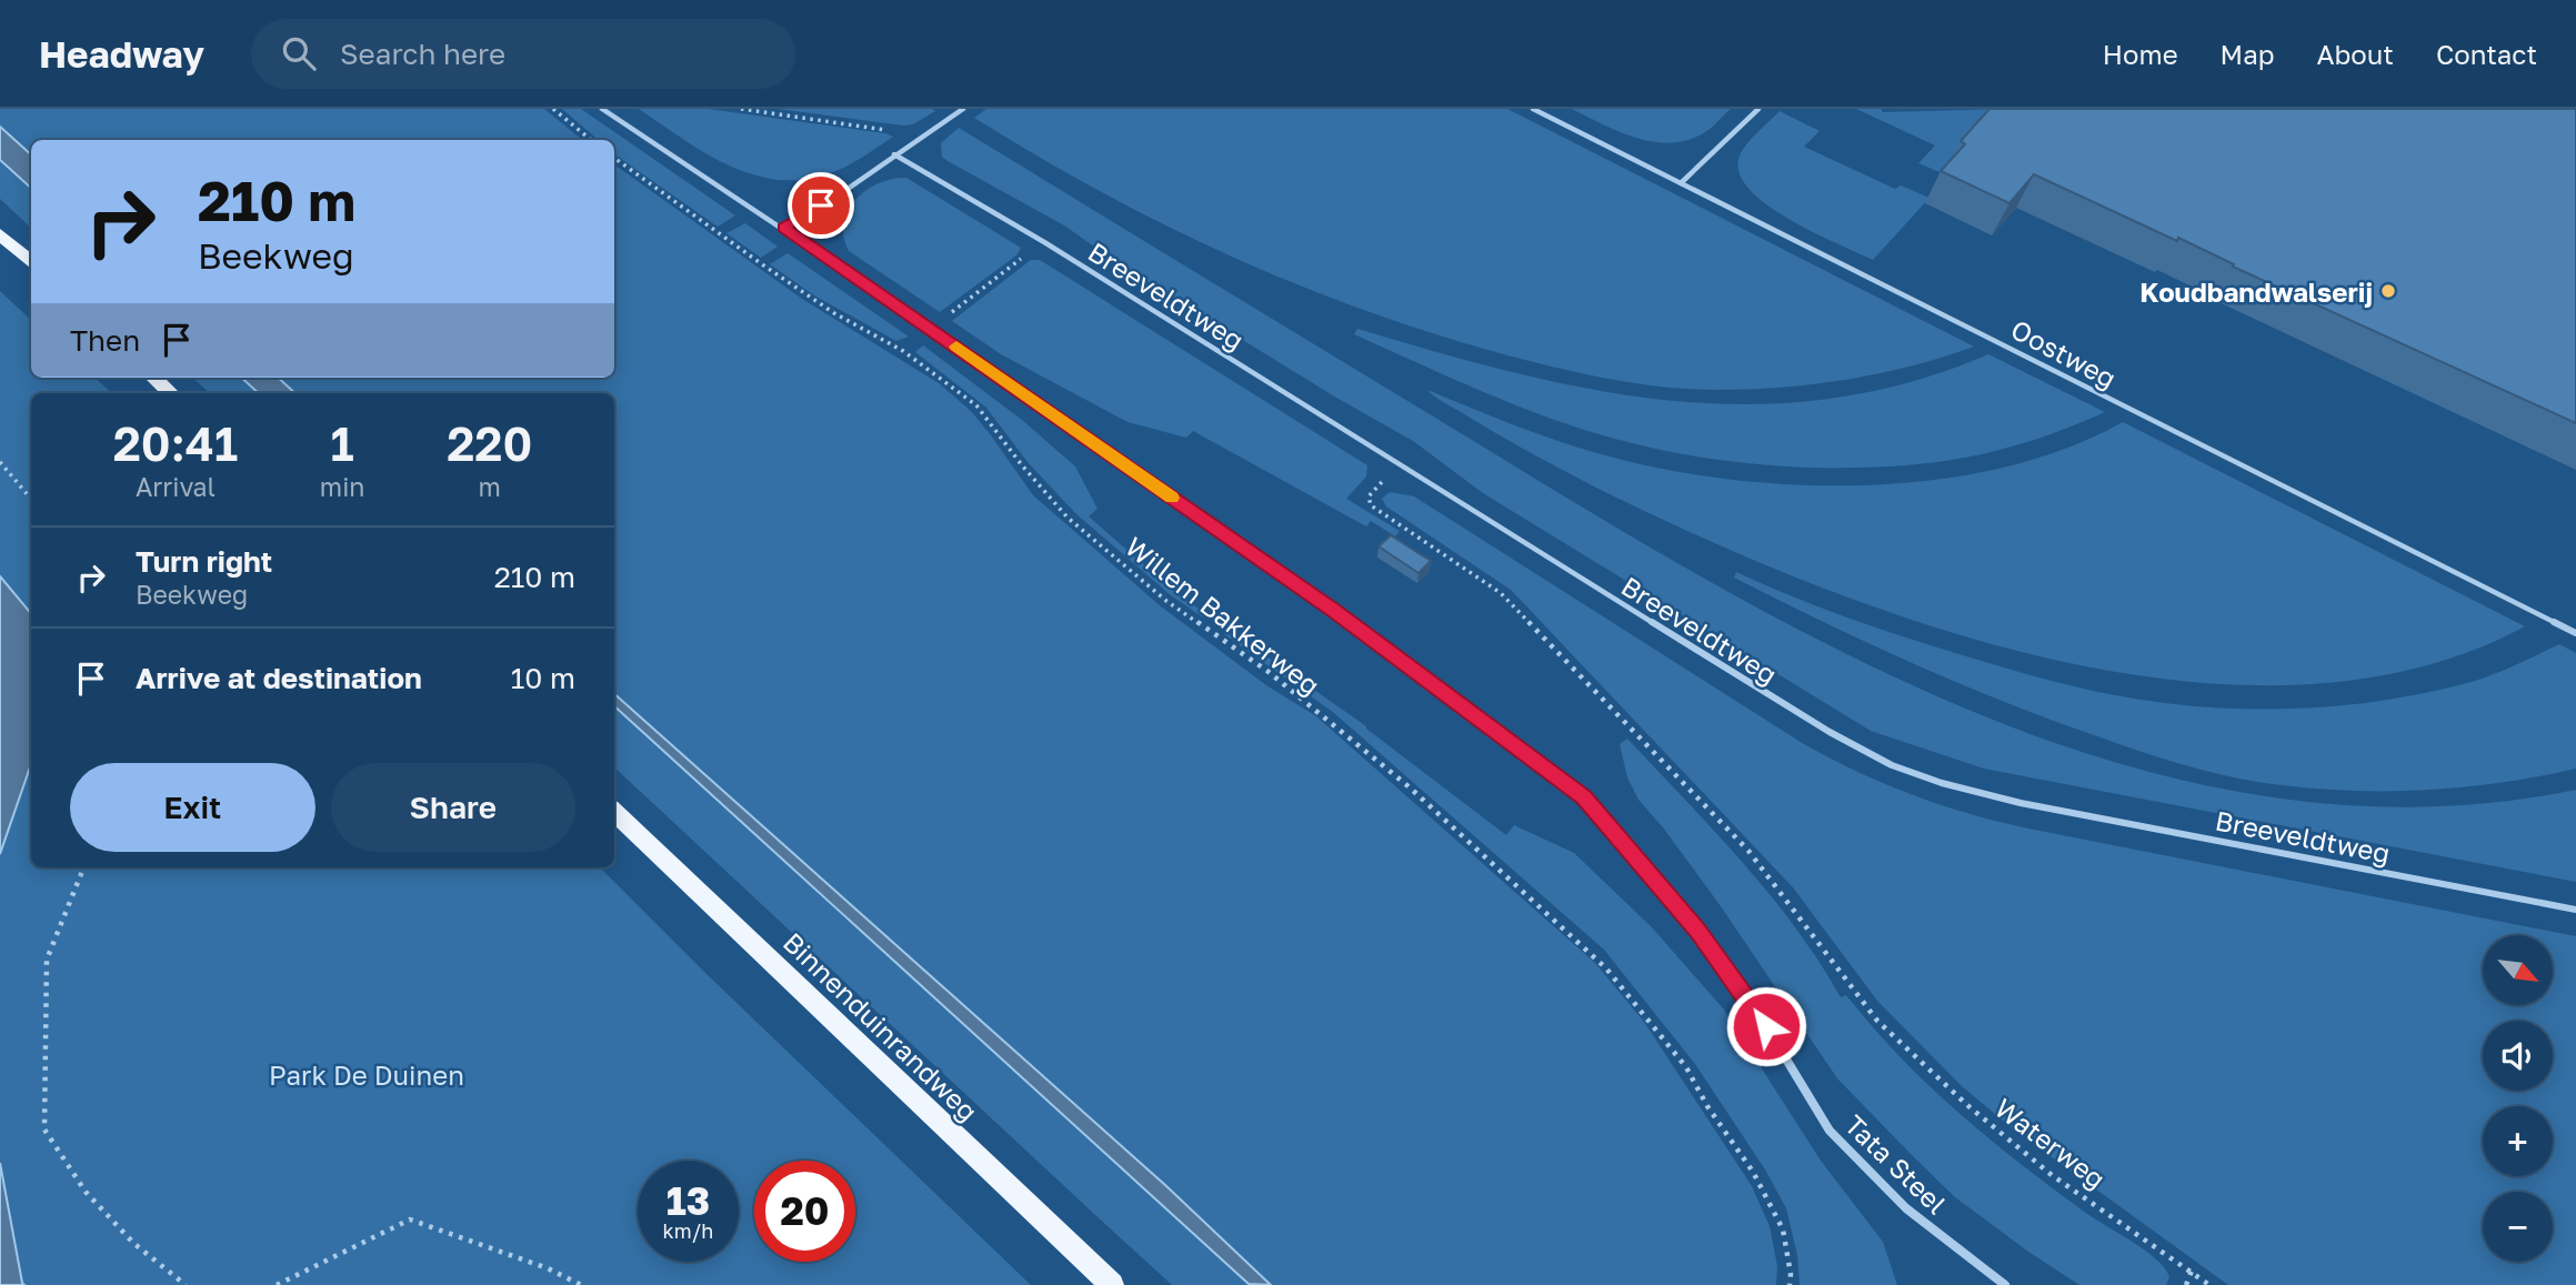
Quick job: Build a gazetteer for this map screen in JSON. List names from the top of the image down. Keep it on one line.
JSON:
{"streets":{"main road":["Binnenduinrandweg"],"street":["Tata Steel"],"lane":["Breeveldtweg","Oostweg"],"path":["Willem Bakkerweg","Waterweg"]},"crossings":[["Breeveldtweg","Waterweg"]],"parks":["Park De Duinen"],"places":["Koudbandwalserij"],"north":"bottom right","page":{"header":"Headway","search":"Search here","nav":["Home","Map","About","Contact"],"turn":["210 m","Beekweg"],"then":"Then","eta":["20:41","Arrival","1","min","220","m"],"list":[{"name":"Turn right","note":"Beekweg","value":"210 m"},{"name":"Arrive at destination","value":"10 m"}],"buttons":["Exit","Share"],"map_buttons":["+","−"],"speed":"13 km/h","limit":"20"}}
